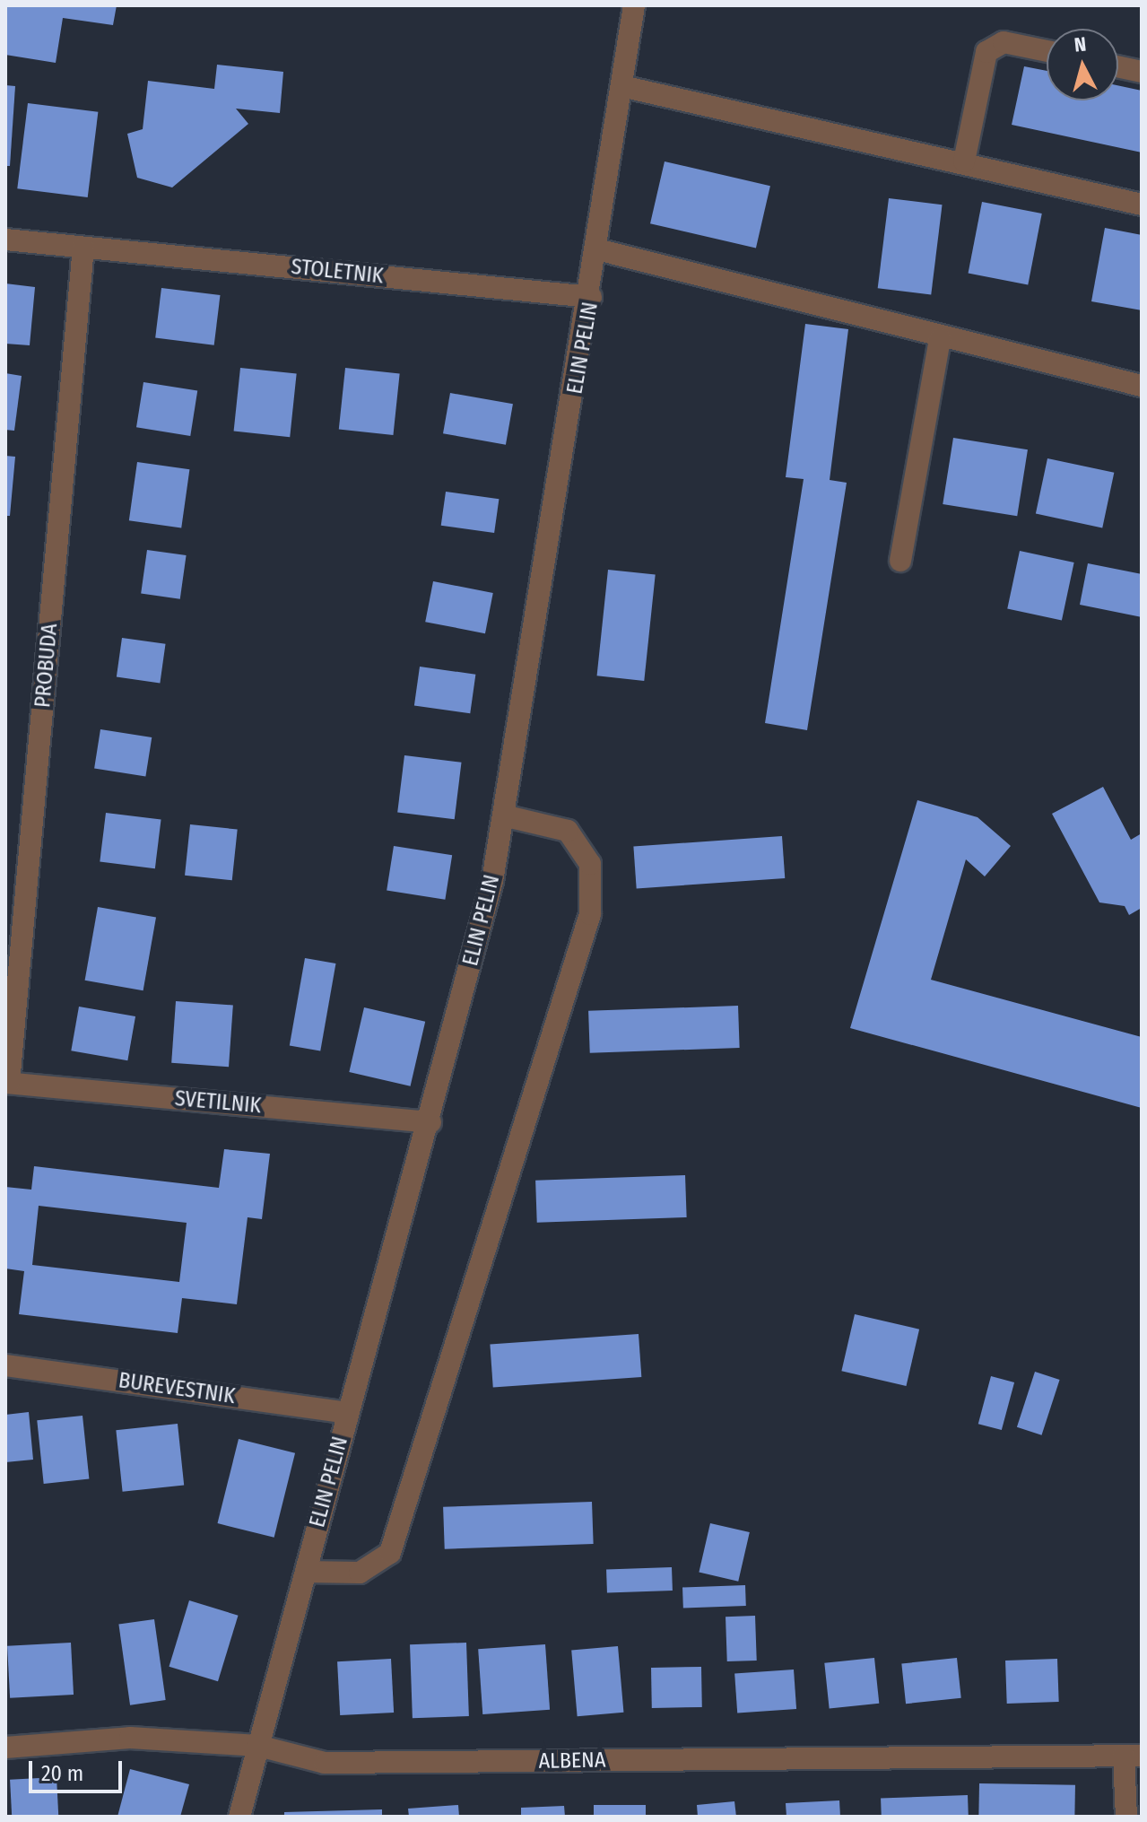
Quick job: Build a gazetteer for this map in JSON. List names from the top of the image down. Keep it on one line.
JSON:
{"streets":{"street":["STOLETNIK","ELIN PELIN","PROBUDA","SVETILNIK","BUREVESTNIK","ALBENA"]},"crossings":[["STOLETNIK","ELIN PELIN"],["STOLETNIK","PROBUDA"],["ELIN PELIN","SVETILNIK"],["ELIN PELIN","BUREVESTNIK"],["ELIN PELIN","ALBENA"],["PROBUDA","SVETILNIK"]],"scale_bar":"20 m","north":"top"}
